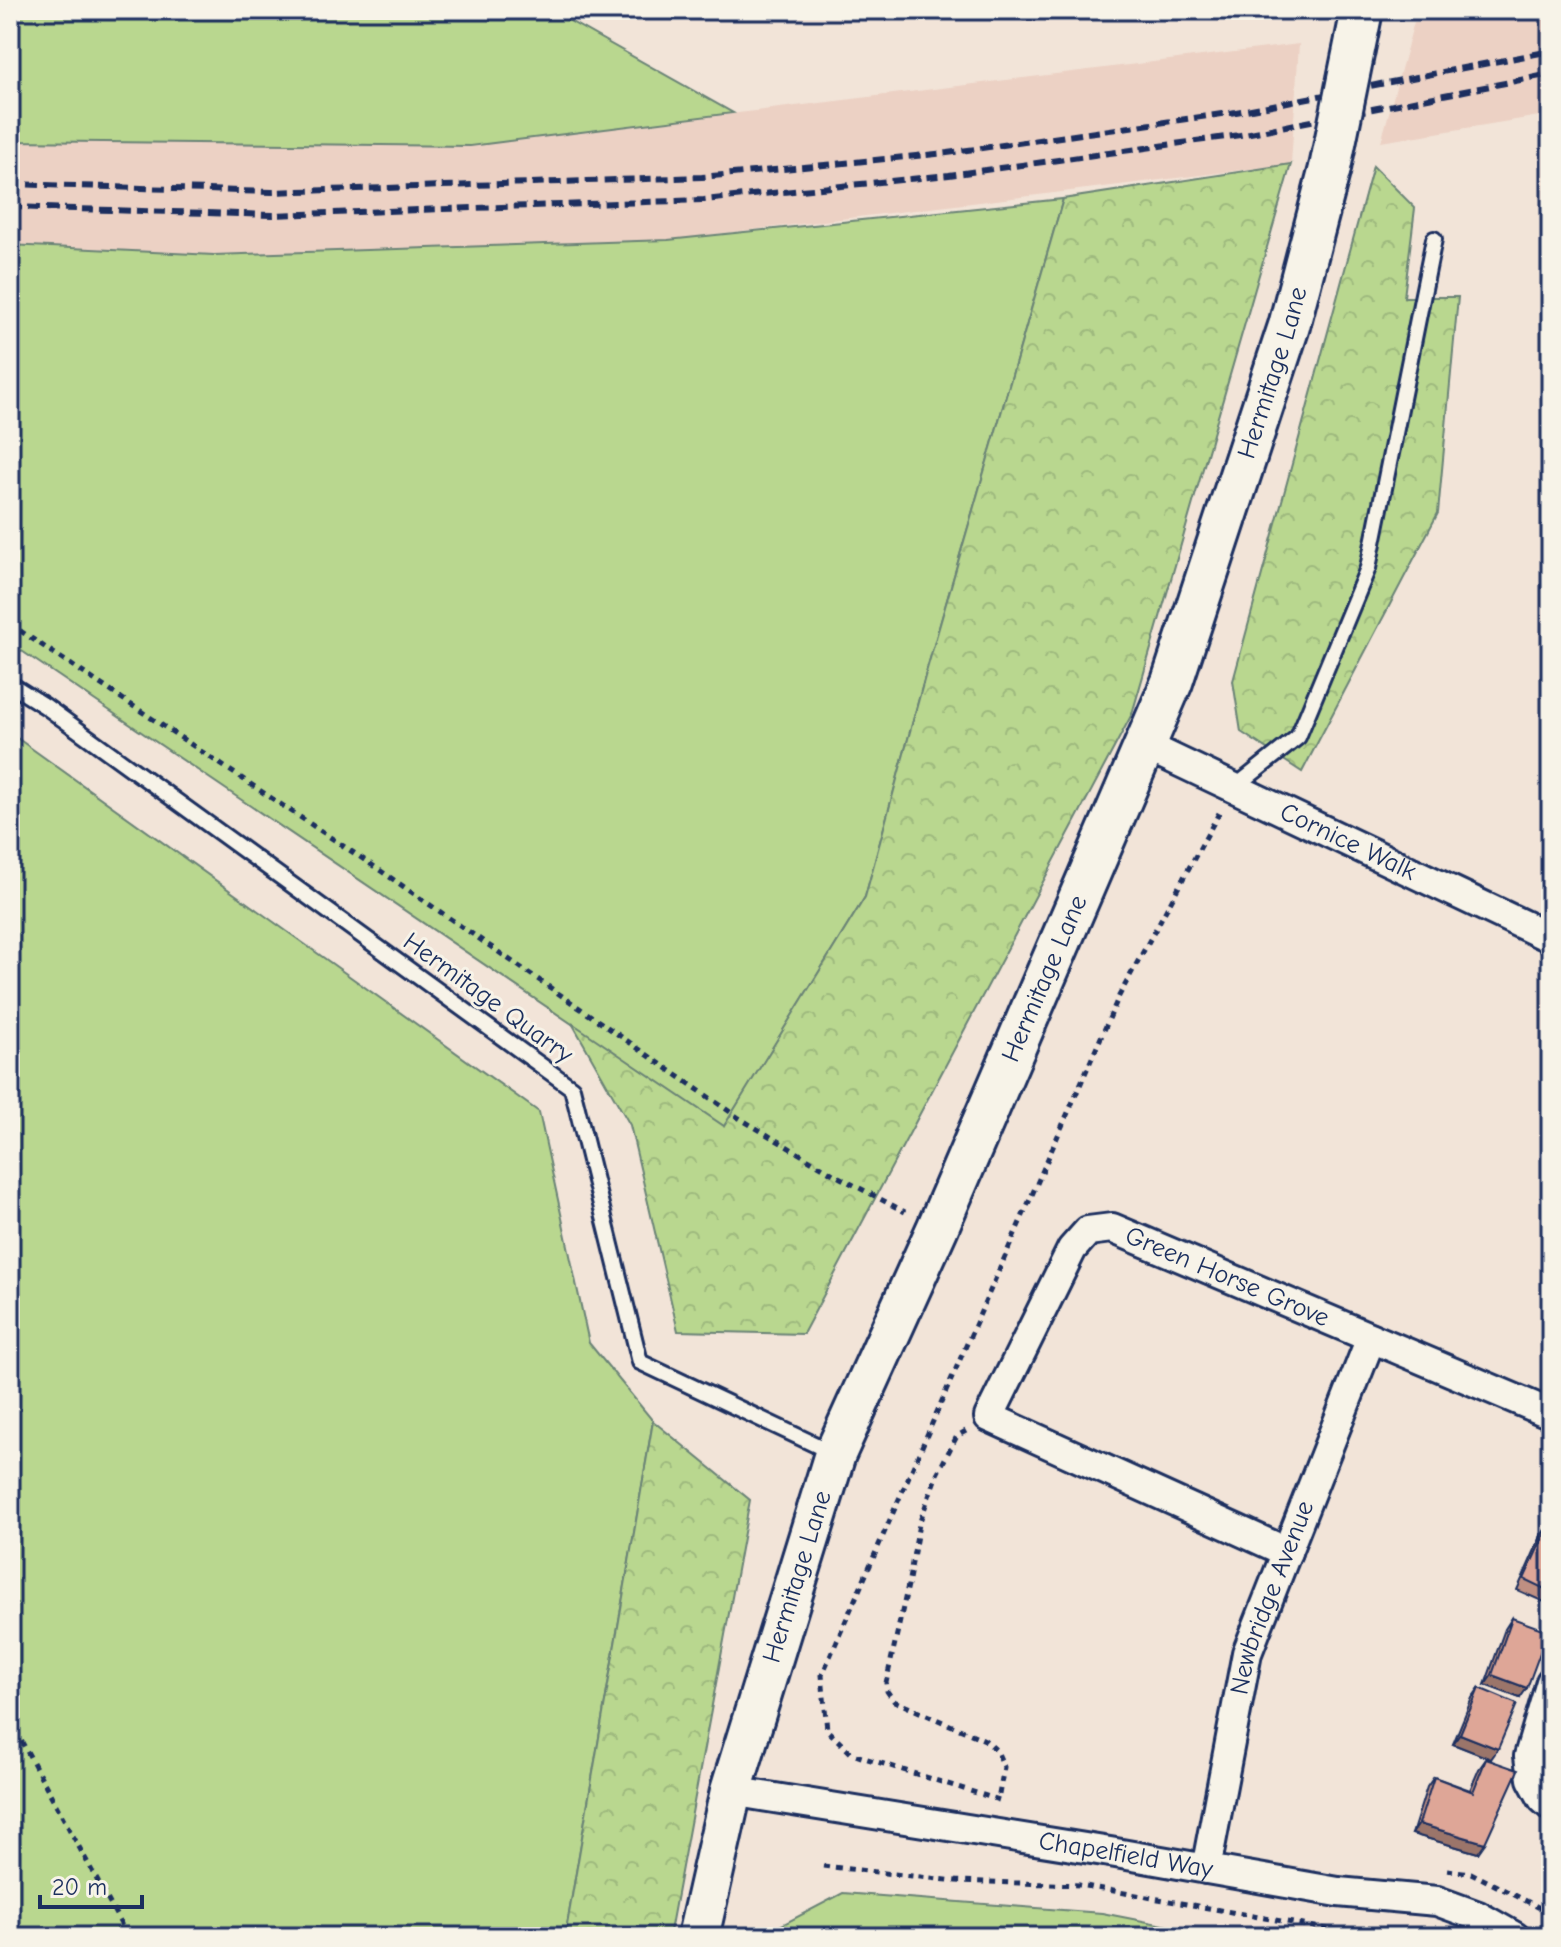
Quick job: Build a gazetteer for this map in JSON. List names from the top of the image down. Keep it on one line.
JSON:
{"streets":{"main road":["Hermitage Lane"],"street":["Cornice Walk","Green Horse Grove","Newbridge Avenue","Chapelfield Way"],"lane":["Hermitage Quarry"]},"crossings":[["Hermitage Lane","Cornice Walk"],["Hermitage Lane","Hermitage Quarry"],["Hermitage Lane","Chapelfield Way"],["Green Horse Grove","Newbridge Avenue"],["Newbridge Avenue","Chapelfield Way"]],"scale_bar":"20 m"}
